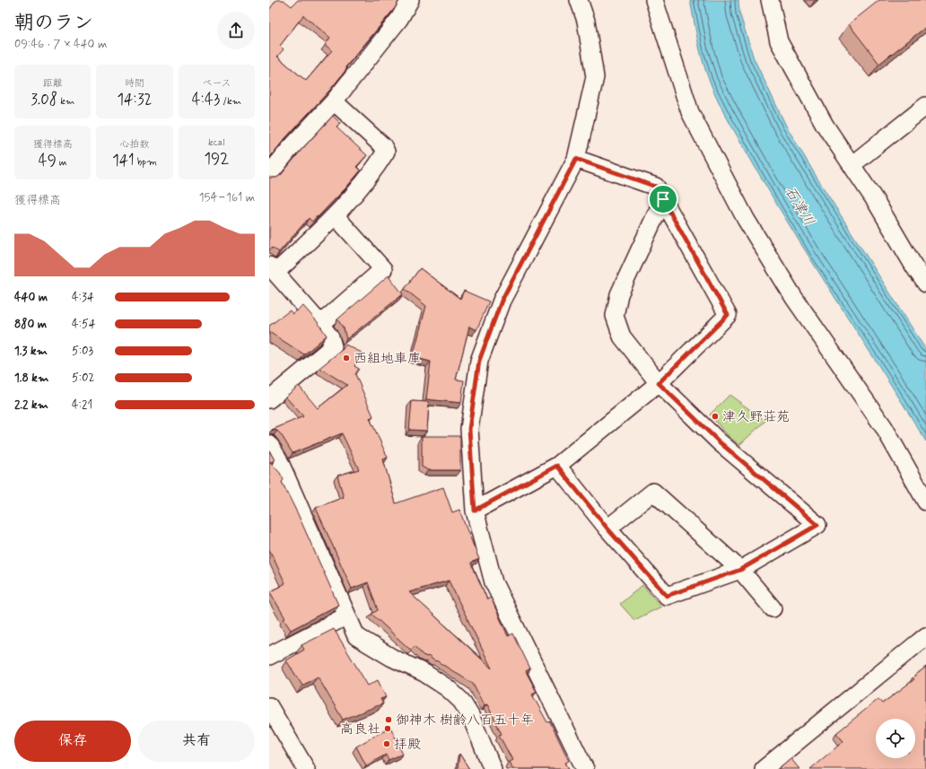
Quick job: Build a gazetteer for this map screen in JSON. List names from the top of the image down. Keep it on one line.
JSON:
{"water":["石津川"],"places":["西組地車庫","津久野荘苑","御神木 樹齢八百五十年","高良社","拝殿"],"page":{"heading":["朝のラン","09:46 · 7 × 440 m"],"stats":[["距離","3.08 km"],["時間","14:32"],["ペース","4:43 /km"],["獲得標高","49 m"],["心拍数","141 bpm"],["kcal","192"]],"chart":["獲得標高","154–161 m"],"list":[{"name":"440 m","note":"4:34"},{"name":"880 m","note":"4:54"},{"name":"1.3 km","note":"5:03"},{"name":"1.8 km","note":"5:02"},{"name":"2.2 km","note":"4:21"}],"buttons":["保存","共有"]}}
